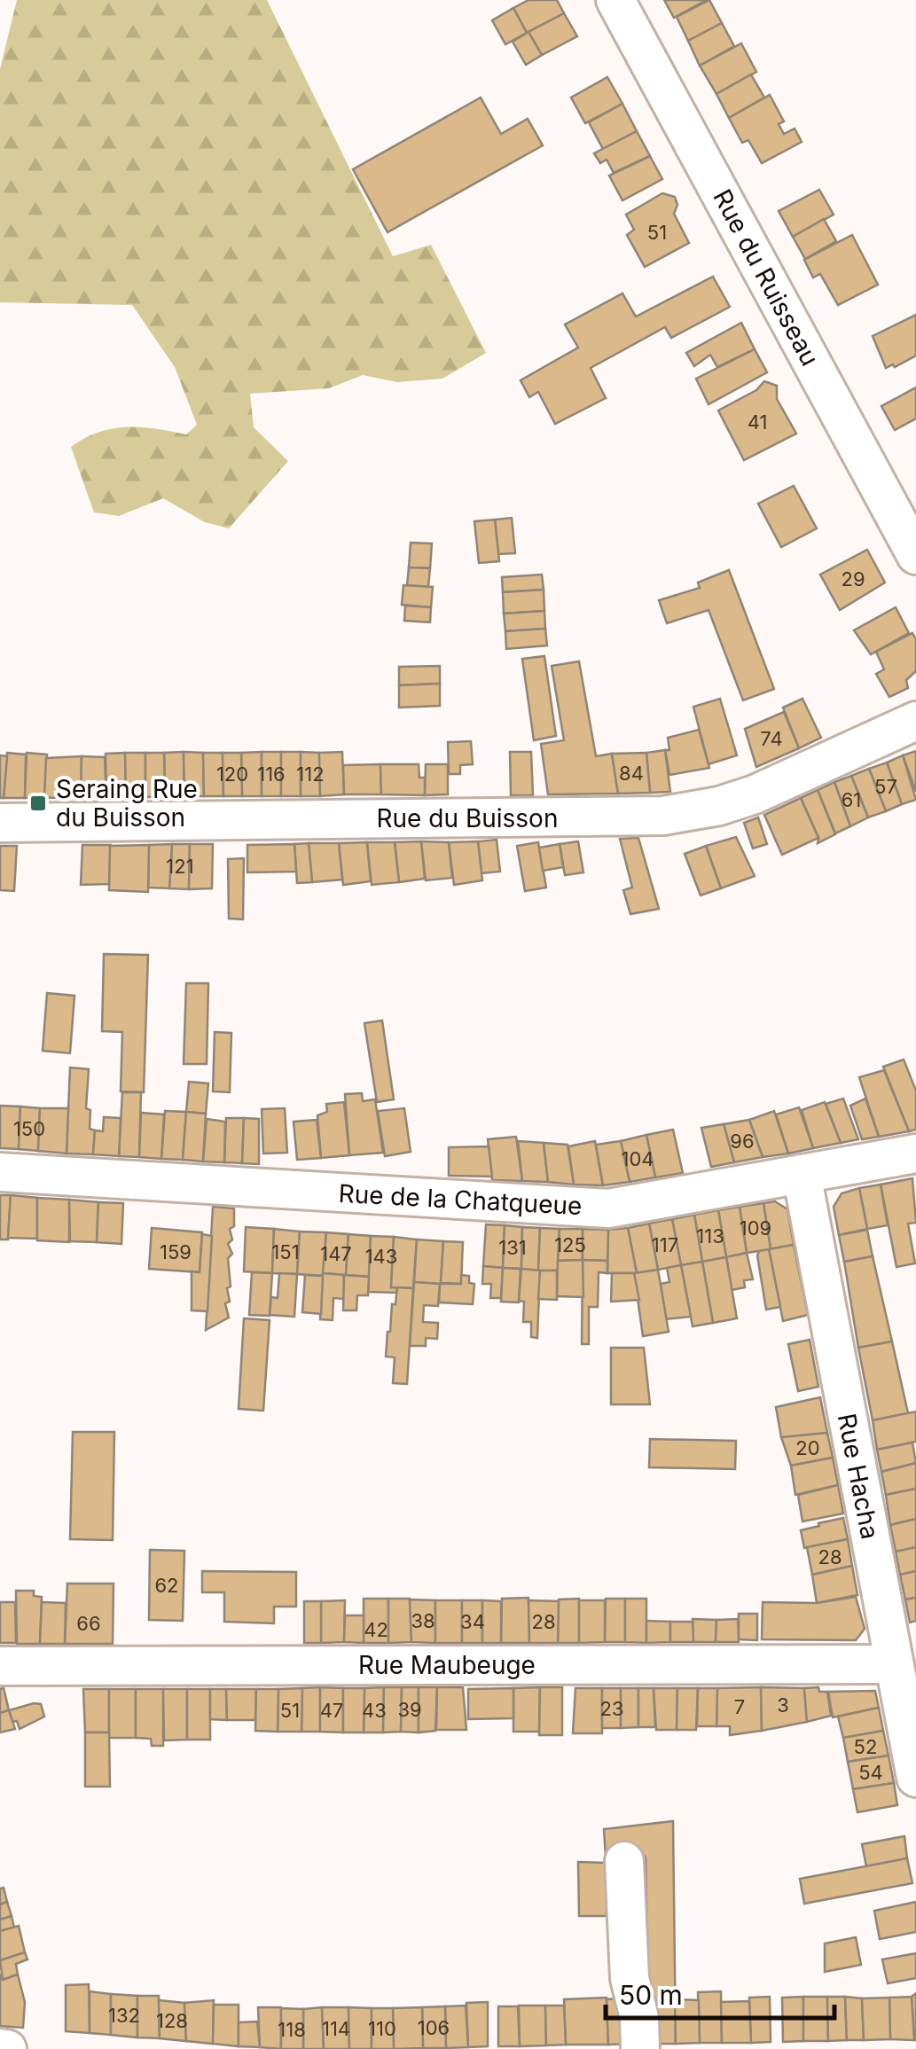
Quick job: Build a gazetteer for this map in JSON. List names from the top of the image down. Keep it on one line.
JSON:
{"streets":{"street":["Rue du Ruisseau","Rue du Buisson","Rue de la Chatqueue","Rue Hacha","Rue Maubeuge"]},"crossings":[["Rue de la Chatqueue","Rue Hacha"],["Rue Hacha","Rue Maubeuge"]],"places":{"transit":["Seraing Rue du Buisson"]},"house_numbers":["51","41","29","74","84","120","116","112","57","61","121","150","96","104","109","113","125","117","131","159","151","147","143","20","28","62","38","34","28","66","42","3","7","23","39","51","47","43","52","54","132","128","106","114","110","118"],"scale_bar":"50 m"}
